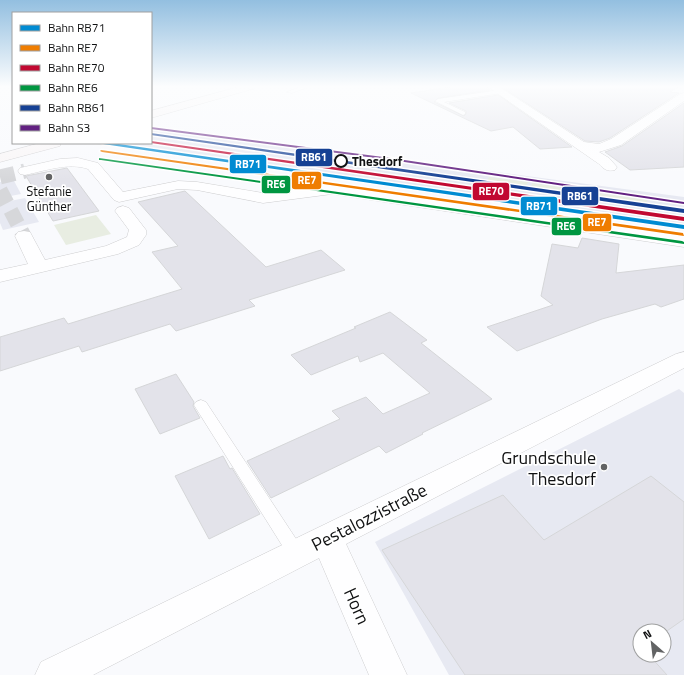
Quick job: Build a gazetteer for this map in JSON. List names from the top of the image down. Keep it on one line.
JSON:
{"streets":{"street":["Pestalozzistraße","Horn"]},"crossings":[["Pestalozzistraße","Horn"]],"places":["Thesdorf","Stefanie Günther","Grundschule Thesdorf"],"lines":["rail line S3","rail line RB61","rail line RE70","rail line RB71","rail line RE7","rail line RE6"],"legend":["Bahn RB71","Bahn RE7","Bahn RE70","Bahn RE6","Bahn RB61","Bahn S3"],"north":"top left"}
